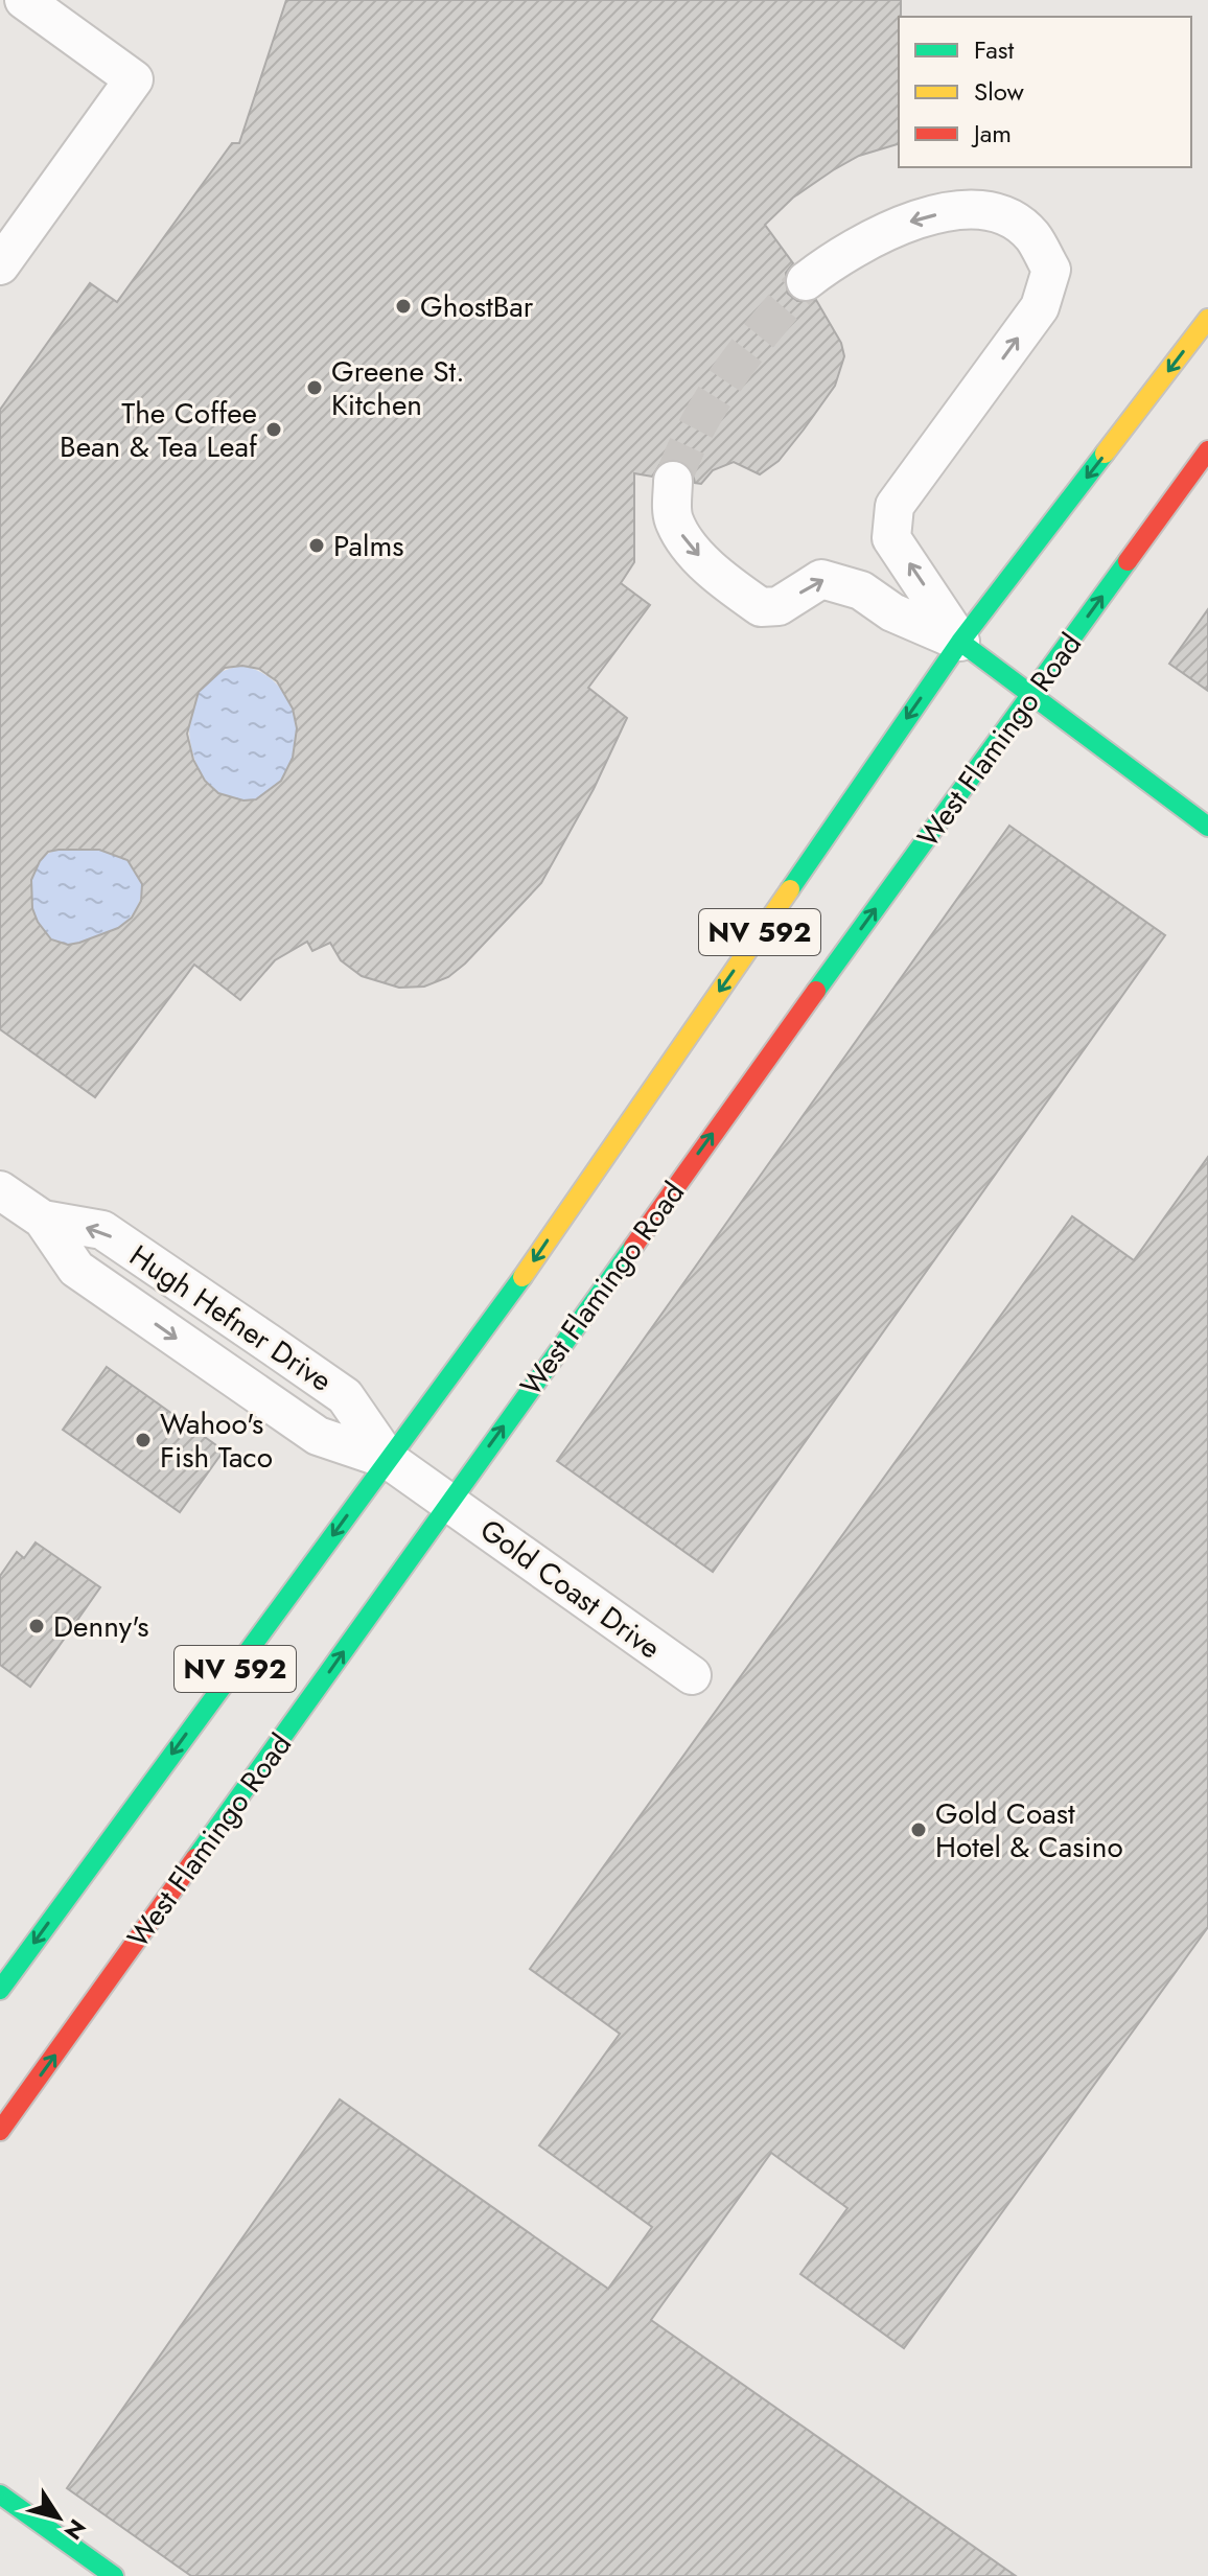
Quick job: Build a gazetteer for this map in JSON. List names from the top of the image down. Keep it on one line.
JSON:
{"streets":{"main road":["West Flamingo Road","NV 592"],"street":["Hugh Hefner Drive","Gold Coast Drive"]},"crossings":[["West Flamingo Road","Hugh Hefner Drive"],["West Flamingo Road","Gold Coast Drive"],["NV 592","Hugh Hefner Drive"],["Hugh Hefner Drive","Gold Coast Drive"]],"places":["GhostBar","Greene St. Kitchen","The Coffee Bean & Tea Leaf","Palms","Wahoo's Fish Taco","Denny's","Gold Coast Hotel & Casino"],"legend":["Fast","Slow","Jam"],"north":"bottom right"}
